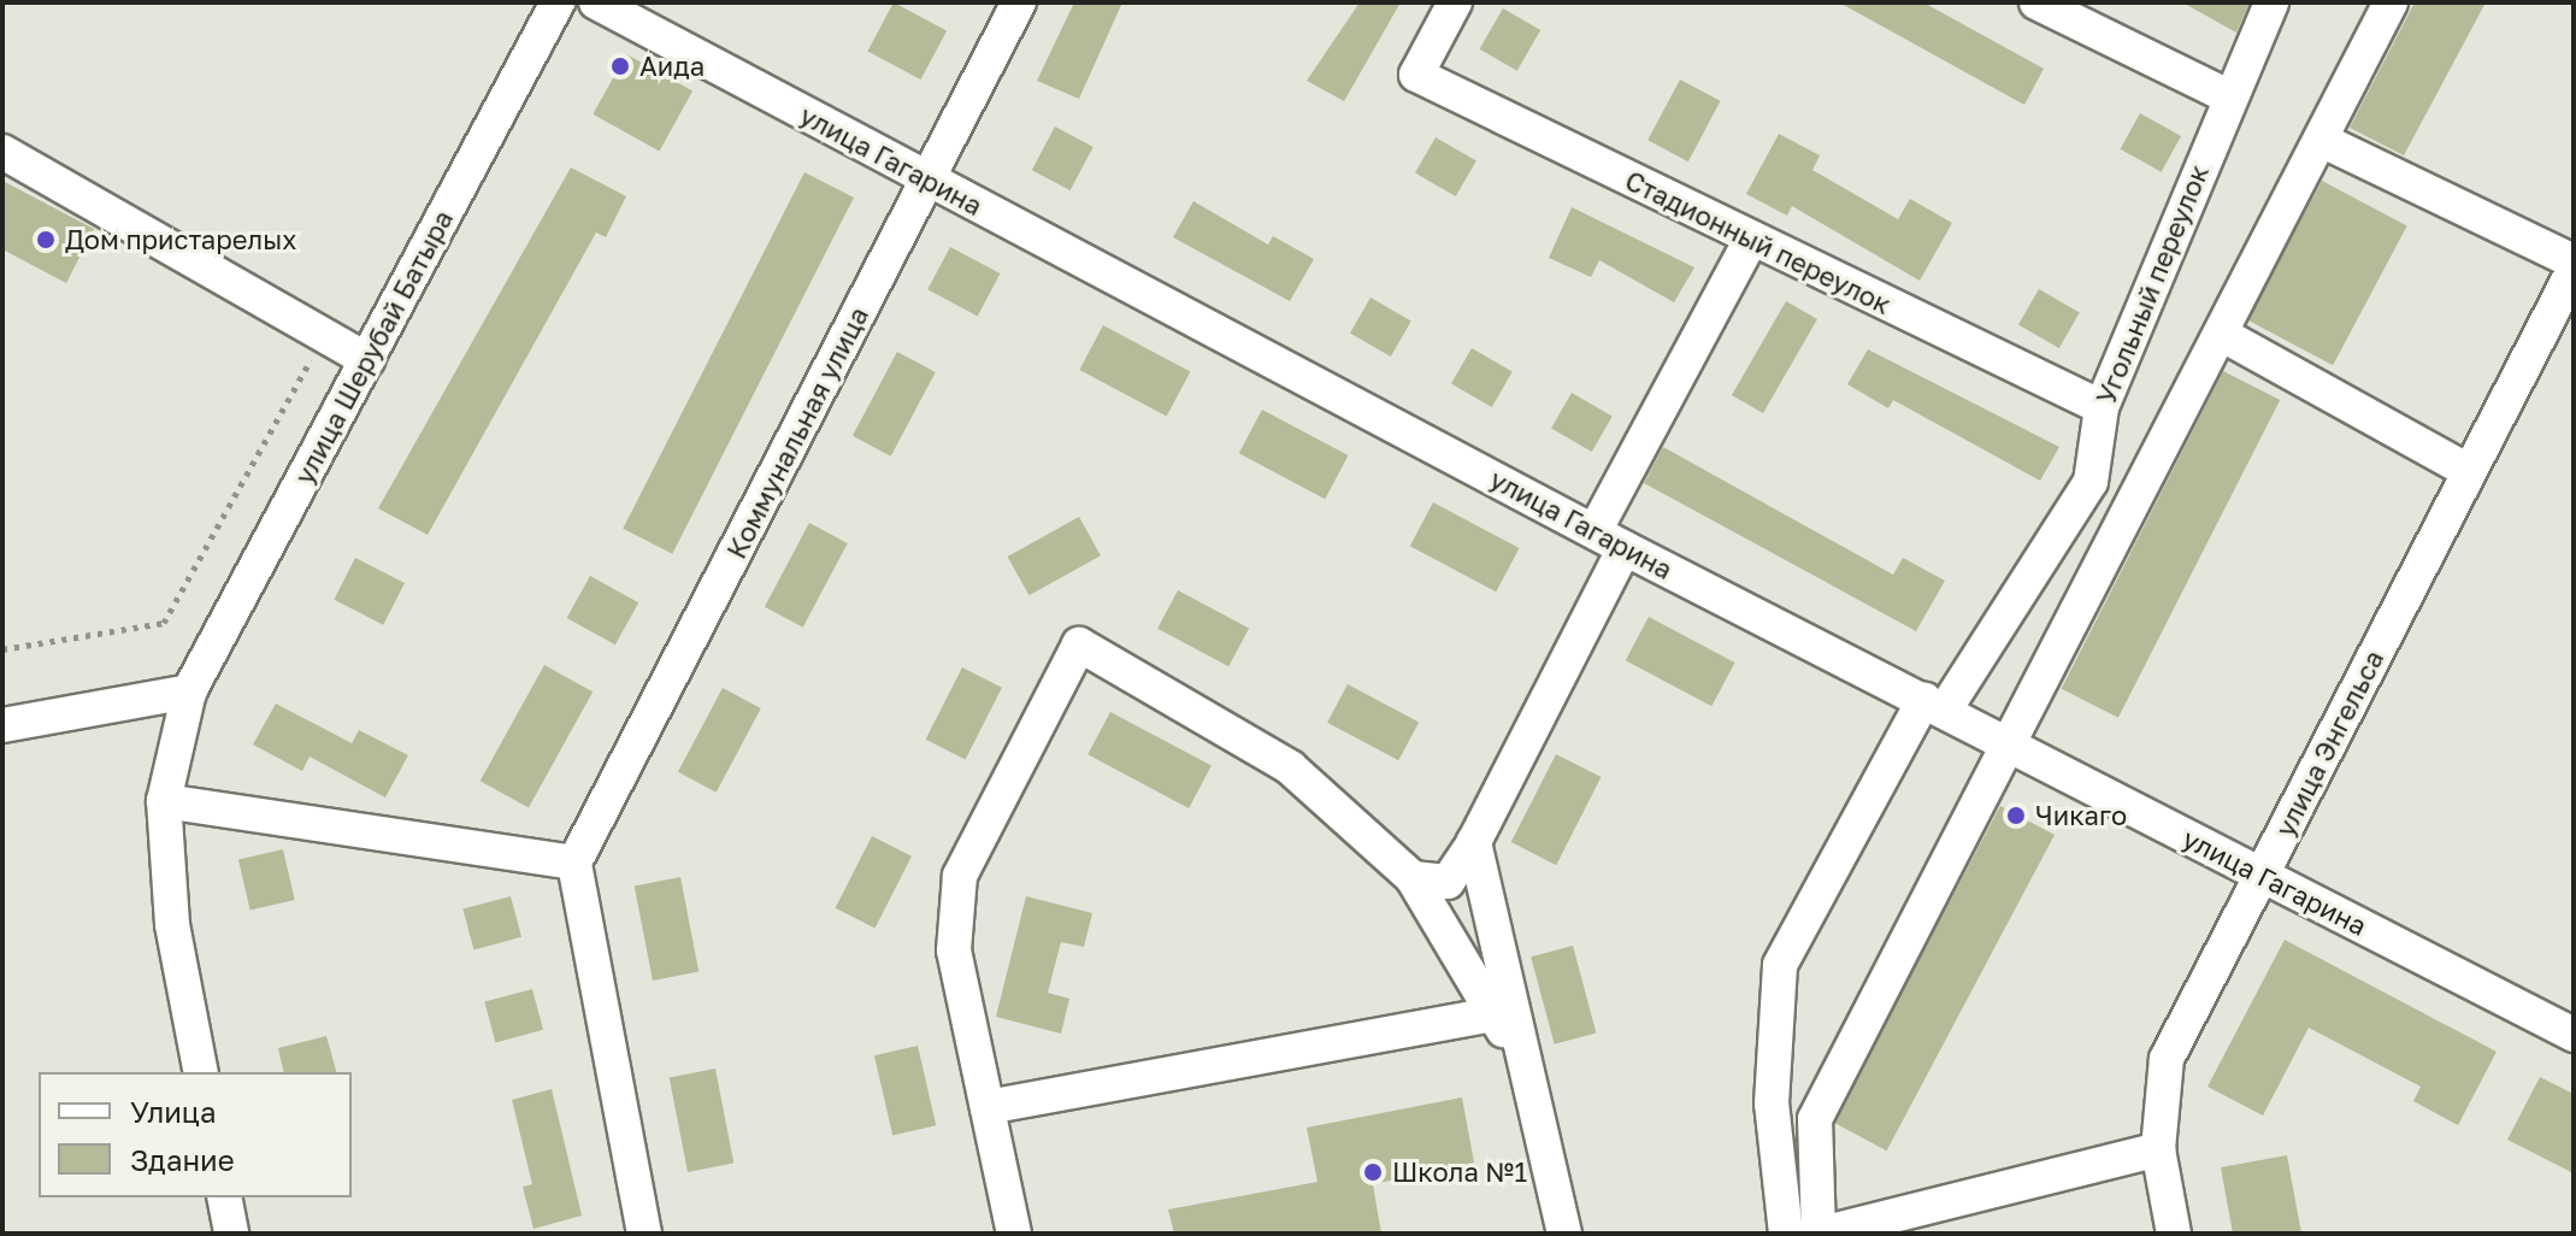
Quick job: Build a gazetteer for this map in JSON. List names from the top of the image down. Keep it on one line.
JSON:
{"streets":{"street":["улица Гагарина","Стадионный переулок","Угольный переулок","улица Шерубай Батыра","Коммунальная улица","улица Энгельса"]},"crossings":[["улица Гагарина","Угольный переулок"],["улица Гагарина","Коммунальная улица"],["улица Гагарина","улица Энгельса"],["Стадионный переулок","Угольный переулок"]],"places":["Аида","Дом пристарелых","Чикаго","Школа №1"],"legend":["Улица","Здание"]}
